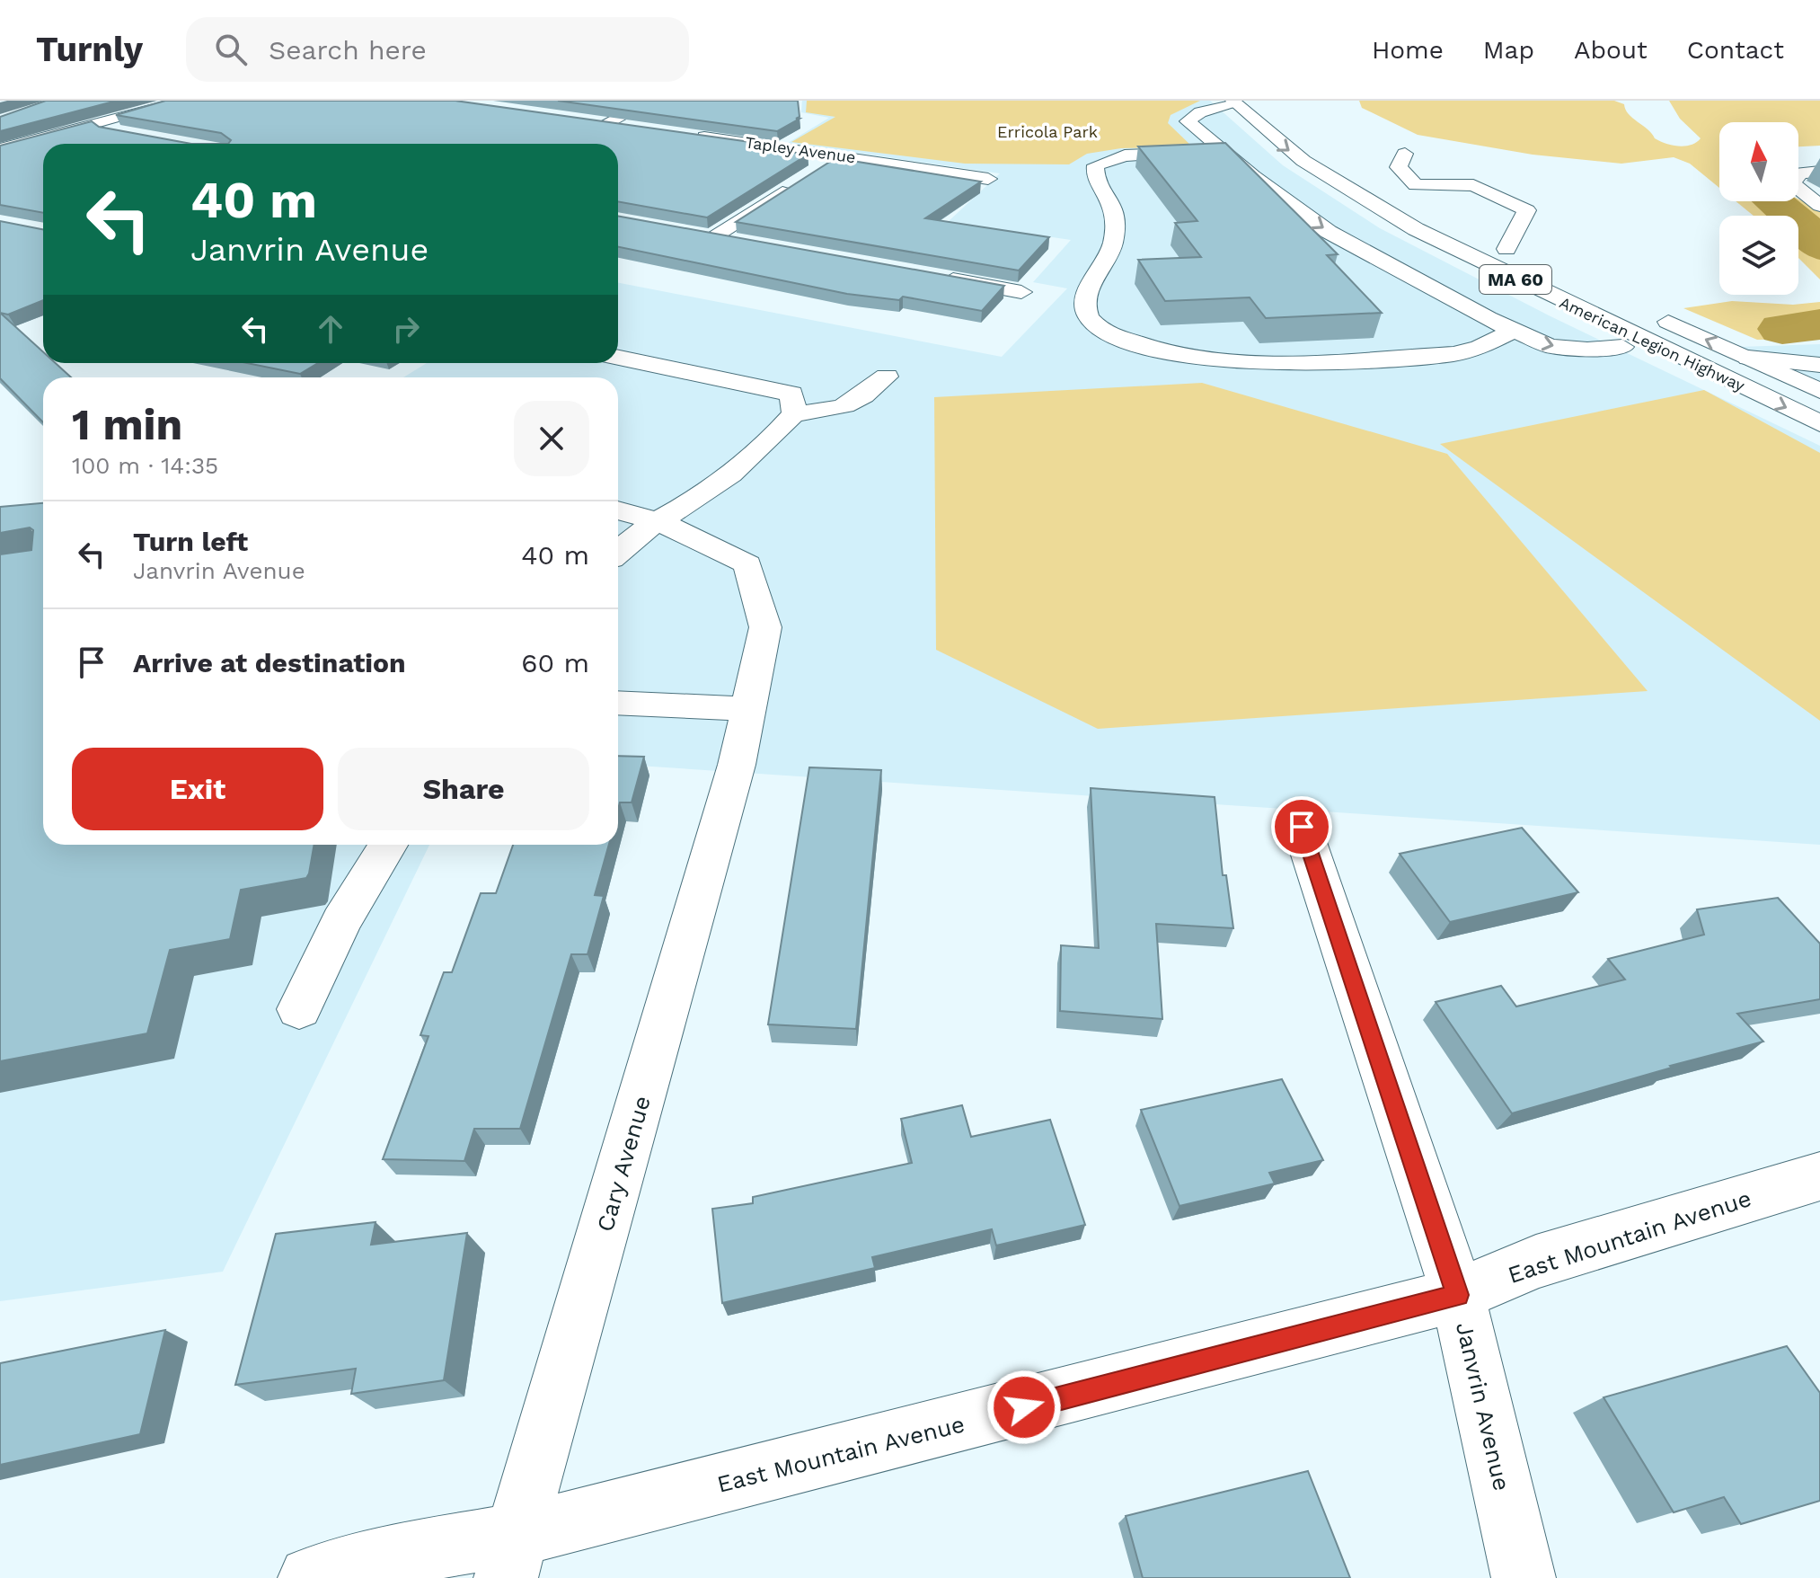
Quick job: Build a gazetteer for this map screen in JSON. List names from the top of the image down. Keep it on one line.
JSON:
{"streets":{"main road":["Tapley Avenue","MA 60","American Legion Highway","Cary Avenue","East Mountain Avenue","Janvrin Avenue"]},"crossings":[["Cary Avenue","East Mountain Avenue"],["East Mountain Avenue","Janvrin Avenue"]],"parks":["Erricola Park"],"north":"top","page":{"header":"Turnly","search":"Search here","nav":["Home","Map","About","Contact"],"turn":["40 m","Janvrin Avenue"],"heading":["1 min","100 m · 14:35"],"list":[{"name":"Turn left","note":"Janvrin Avenue","value":"40 m"},{"name":"Arrive at destination","value":"60 m"}],"buttons":["Exit","Share"]}}
